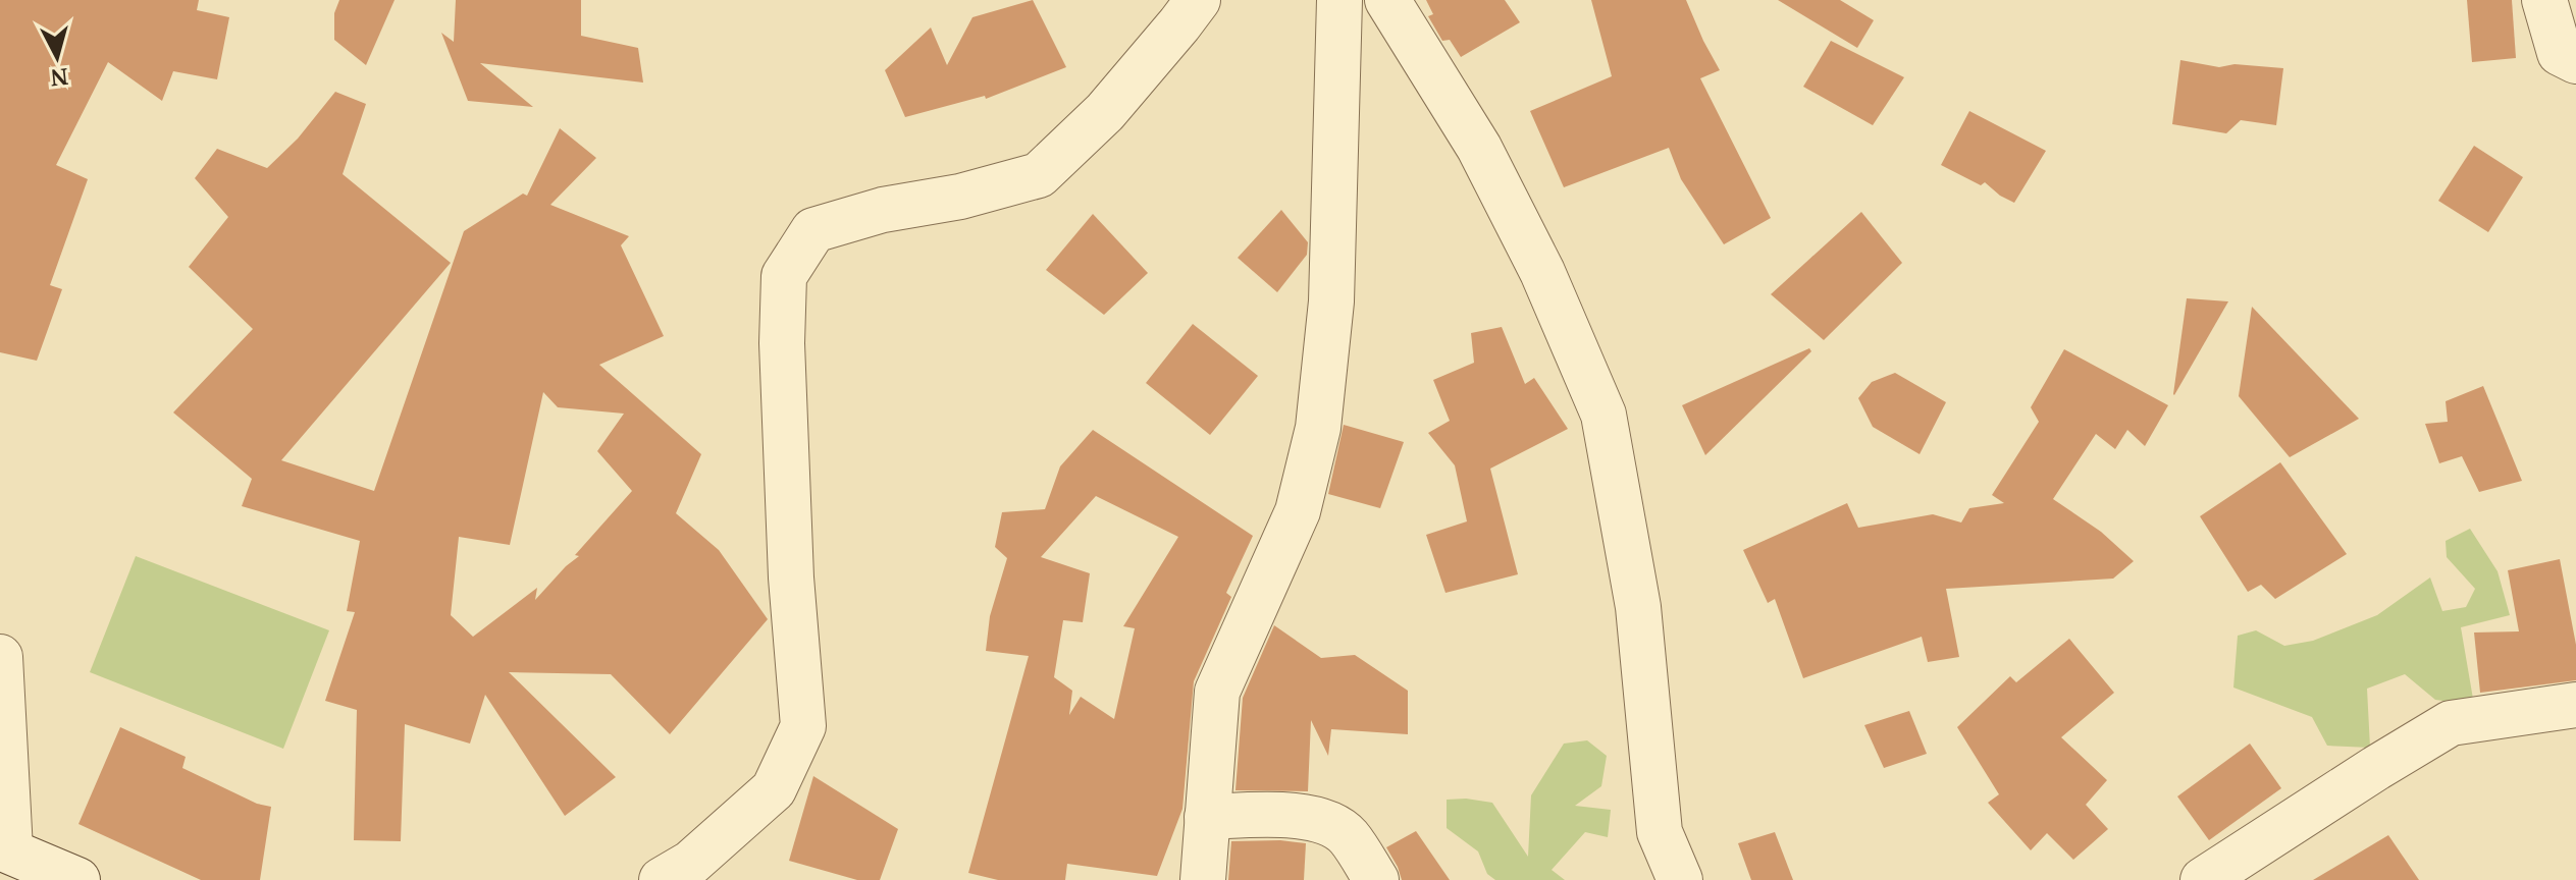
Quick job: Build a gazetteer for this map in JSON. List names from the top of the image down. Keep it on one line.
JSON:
{"north":"bottom"}
